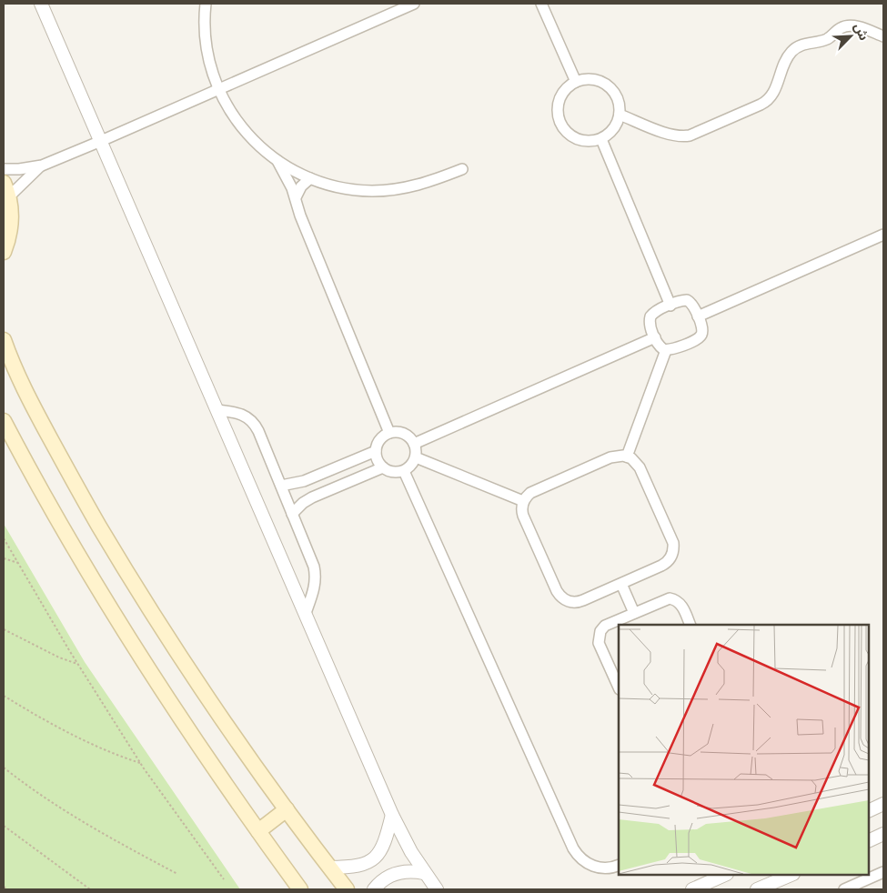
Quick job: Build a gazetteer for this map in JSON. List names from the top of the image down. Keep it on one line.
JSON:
{"north":"top right"}
